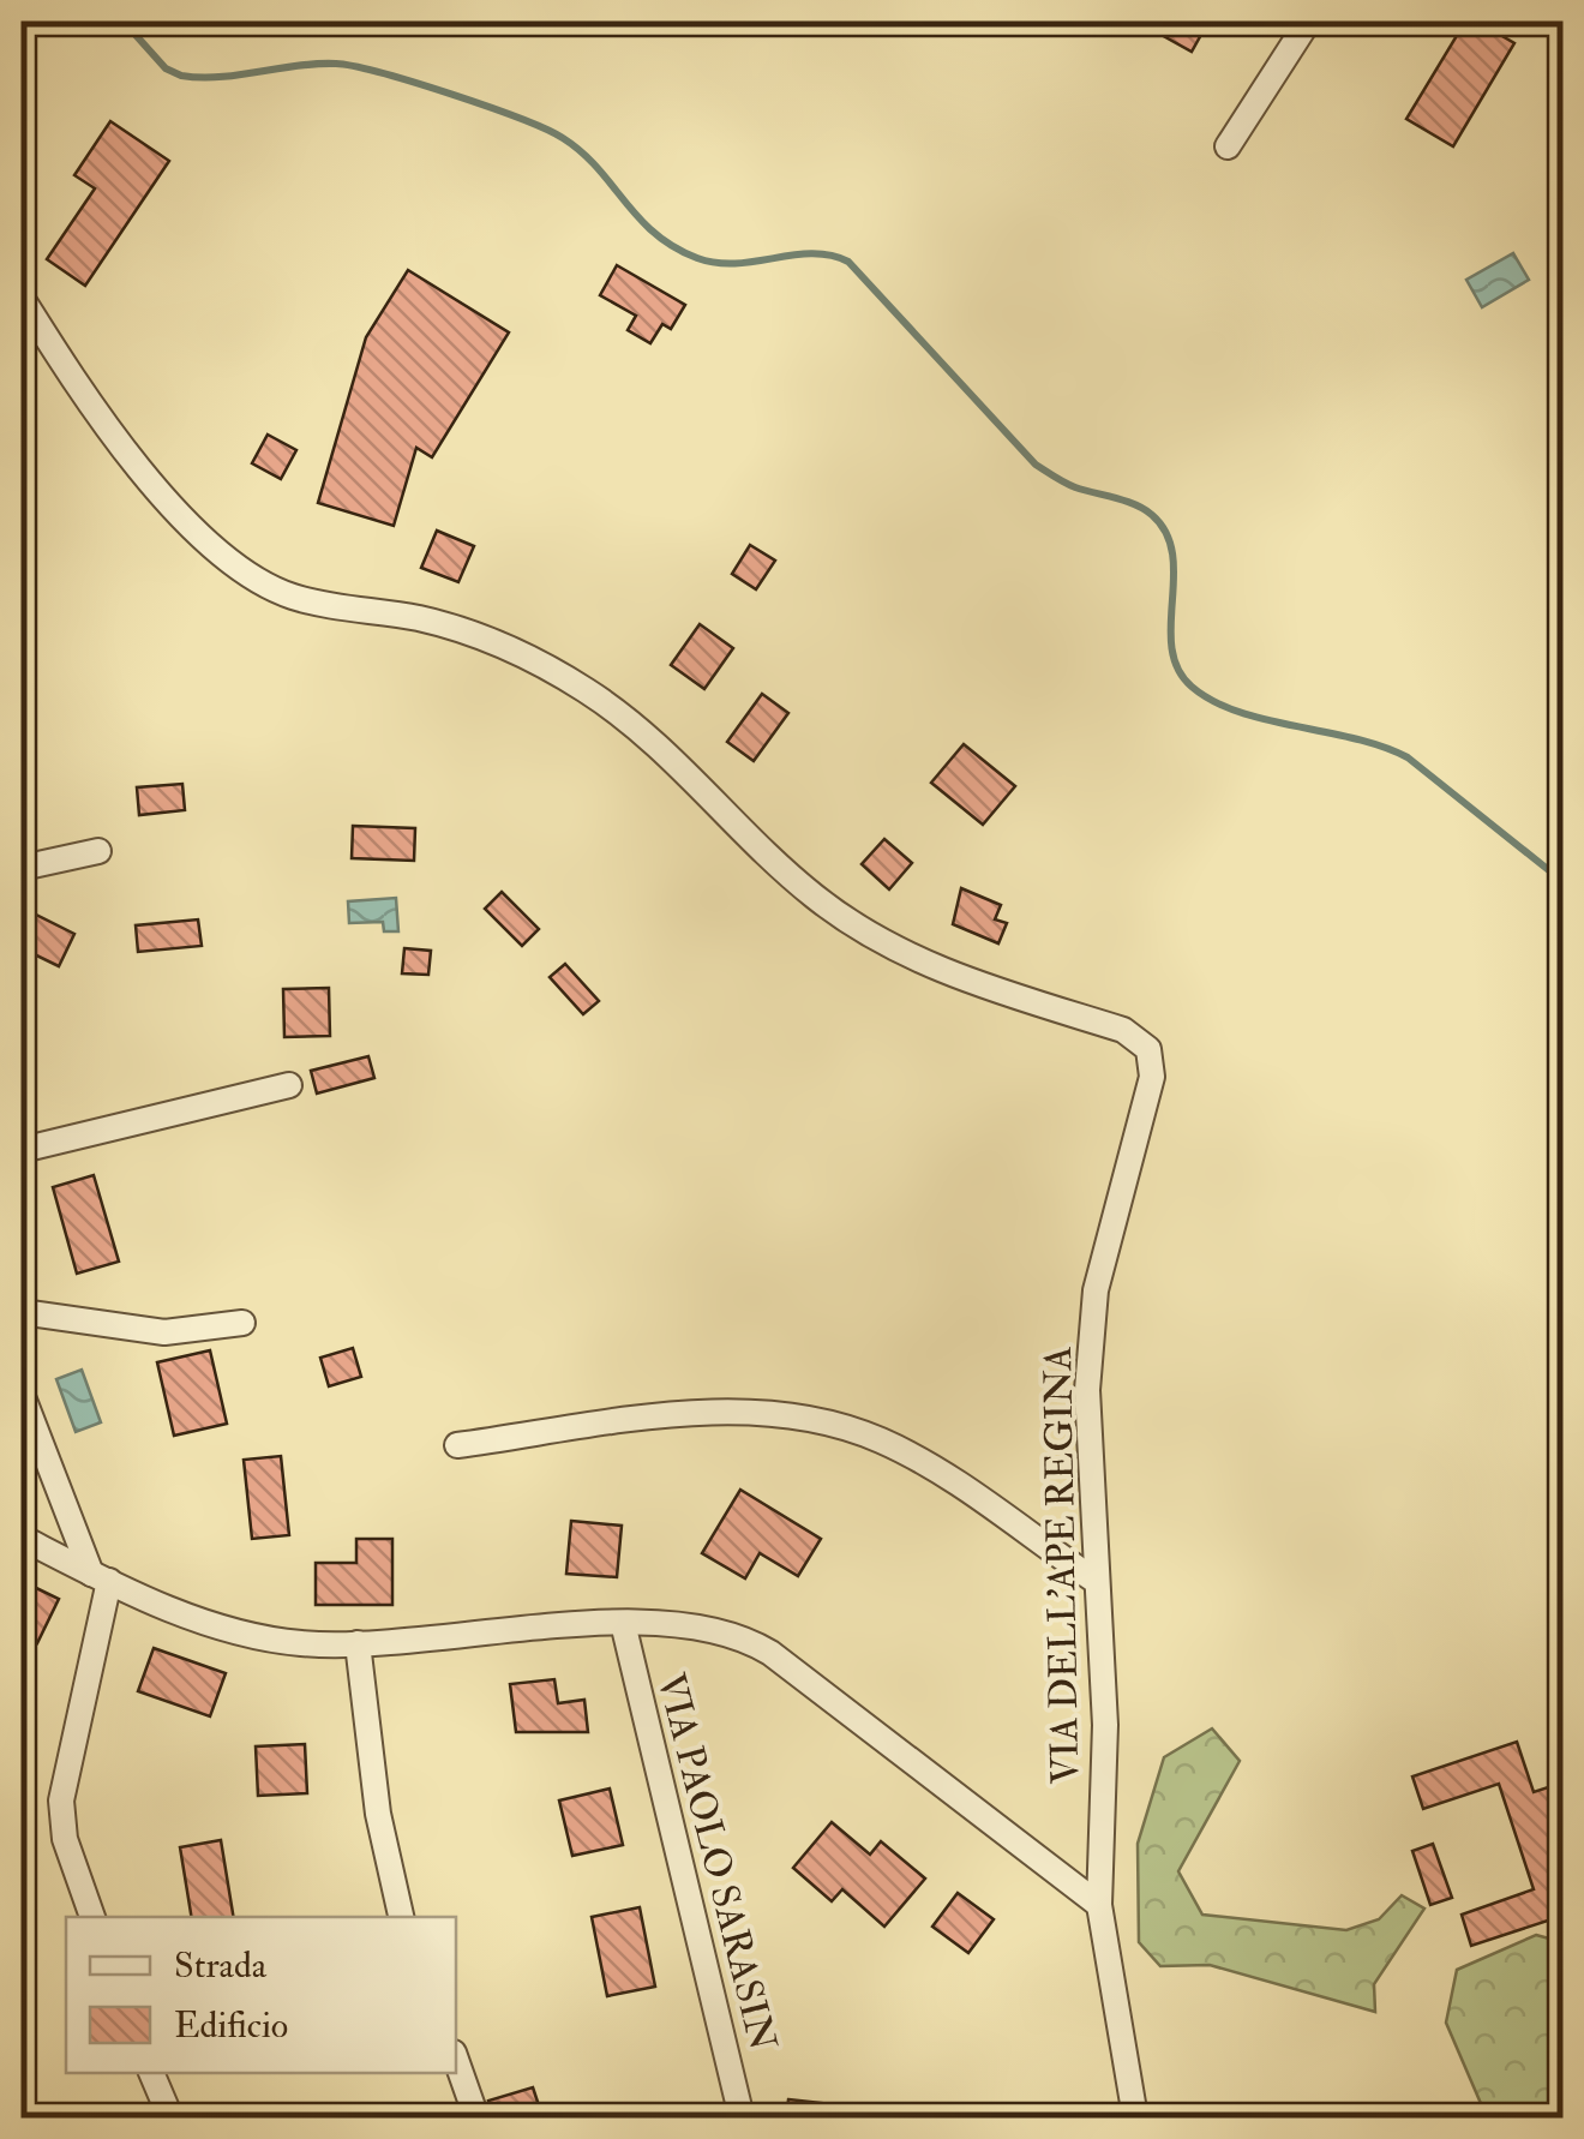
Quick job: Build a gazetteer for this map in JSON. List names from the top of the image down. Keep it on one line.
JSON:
{"streets":{"street":["VIA DELL'APE REGINA","VIA PAOLO SARASIN"]},"legend":["Strada","Edificio"]}
